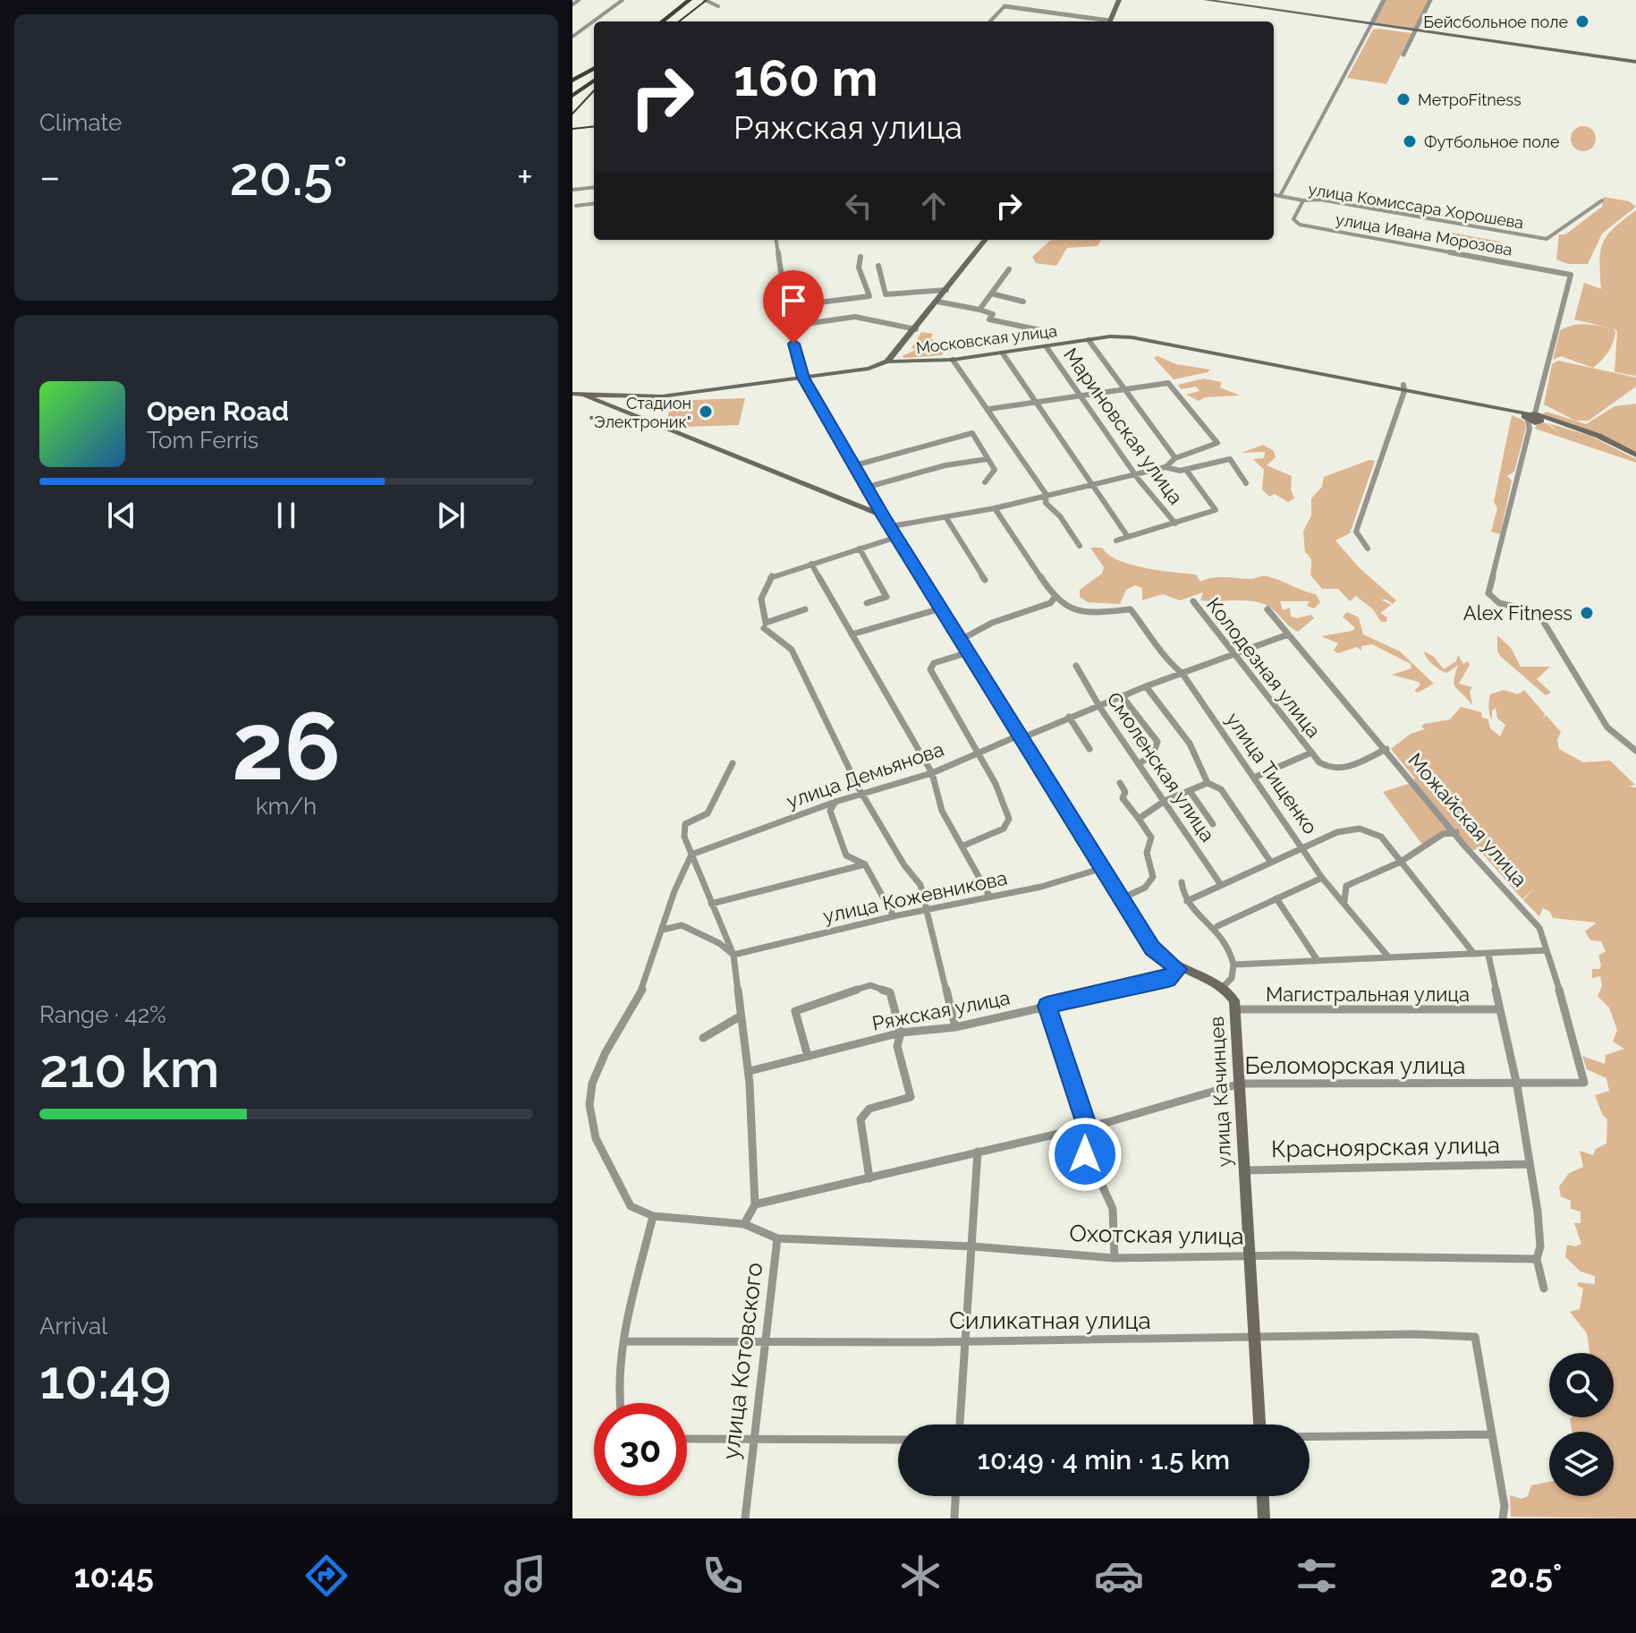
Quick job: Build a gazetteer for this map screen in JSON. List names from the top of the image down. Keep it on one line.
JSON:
{"streets":{"main road":["Московская улица","улица Качинцев"],"street":["улица Комиссара Хорошева","улица Ивана Морозова","Мариновская улица","Колодезная улица","Смоленская улица","улица Тищенко","улица Демьянова","Можайская улица","улица Кожевникова","Магистральная улица","Ряжская улица","Беломорская улица","Красноярская улица","Охотская улица","Силикатная улица","улица Котовского"]},"crossings":[["улица Комиссара Хорошева","улица Ивана Морозова"],["улица Ивана Морозова","Московская улица"],["Московская улица","Мариновская улица"],["Московская улица","улица Качинцев"],["Колодезная улица","улица Демьянова"],["Смоленская улица","улица Демьянова"],["улица Тищенко","улица Демьянова"],["улица Демьянова","Можайская улица"],["улица Демьянова","улица Качинцев"],["Можайская улица","Беломорская улица"],["улица Кожевникова","улица Качинцев"],["Магистральная улица","улица Качинцев"],["Ряжская улица","улица Качинцев"],["Беломорская улица","улица Качинцев"],["улица Качинцев","Красноярская улица"],["улица Качинцев","Охотская улица"],["улица Качинцев","Силикатная улица"],["Охотская улица","улица Котовского"],["Силикатная улица","улица Котовского"]],"places":["Бейсбольное поле","МетроFitness","Футбольное поле","Стадион \"Электроник\"","Alex Fitness"],"page":{"tile":["Climate",["26","km/h"],["Range · 42%","210 km"],["Arrival","10:49"]],"turn":["160 m","Ряжская улица"],"heat":["−","20.5°","+"],"song":["Open Road","Tom Ferris"],"limit":"30","trip":"10:49 · 4 min · 1.5 km","tabs":["10:45","20.5°"]}}
